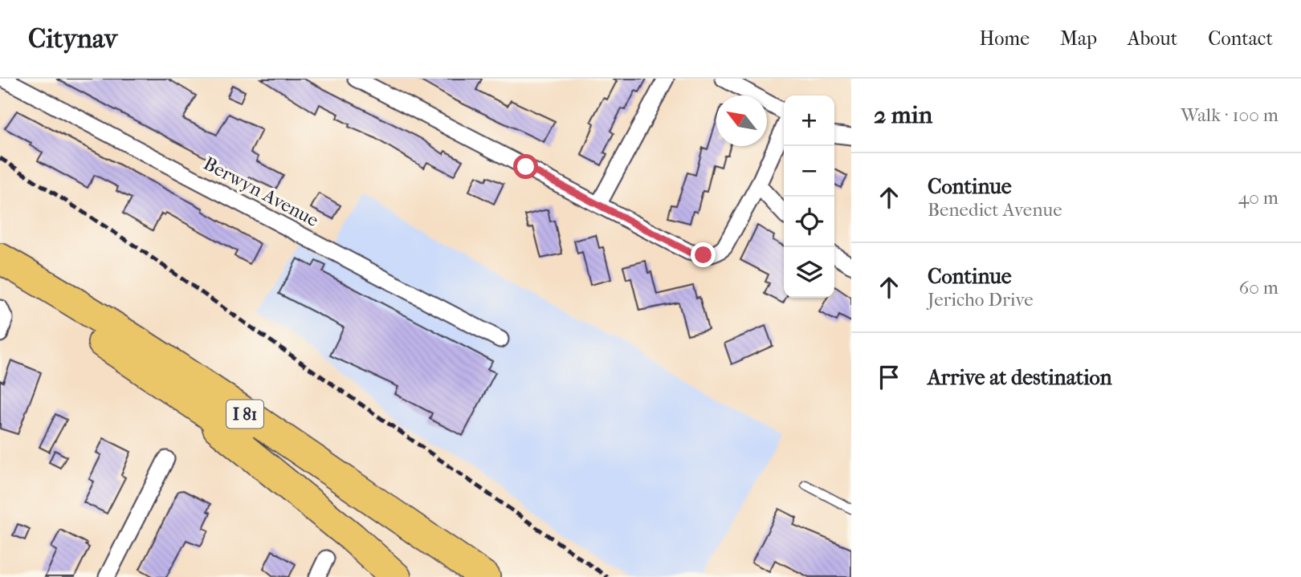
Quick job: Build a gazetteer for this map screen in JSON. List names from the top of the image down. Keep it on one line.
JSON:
{"streets":{"highway":["I 81"],"street":["Berwyn Avenue"]},"north":"top left","page":{"header":"Citynav","nav":["Home","Map","About","Contact"],"heading":["2 min","Walk · 100 m"],"map_buttons":["+","−"],"list":[["Continue","Benedict Avenue","40 m"],["Continue","Jericho Drive","60 m"],"Arrive at destination"]}}
